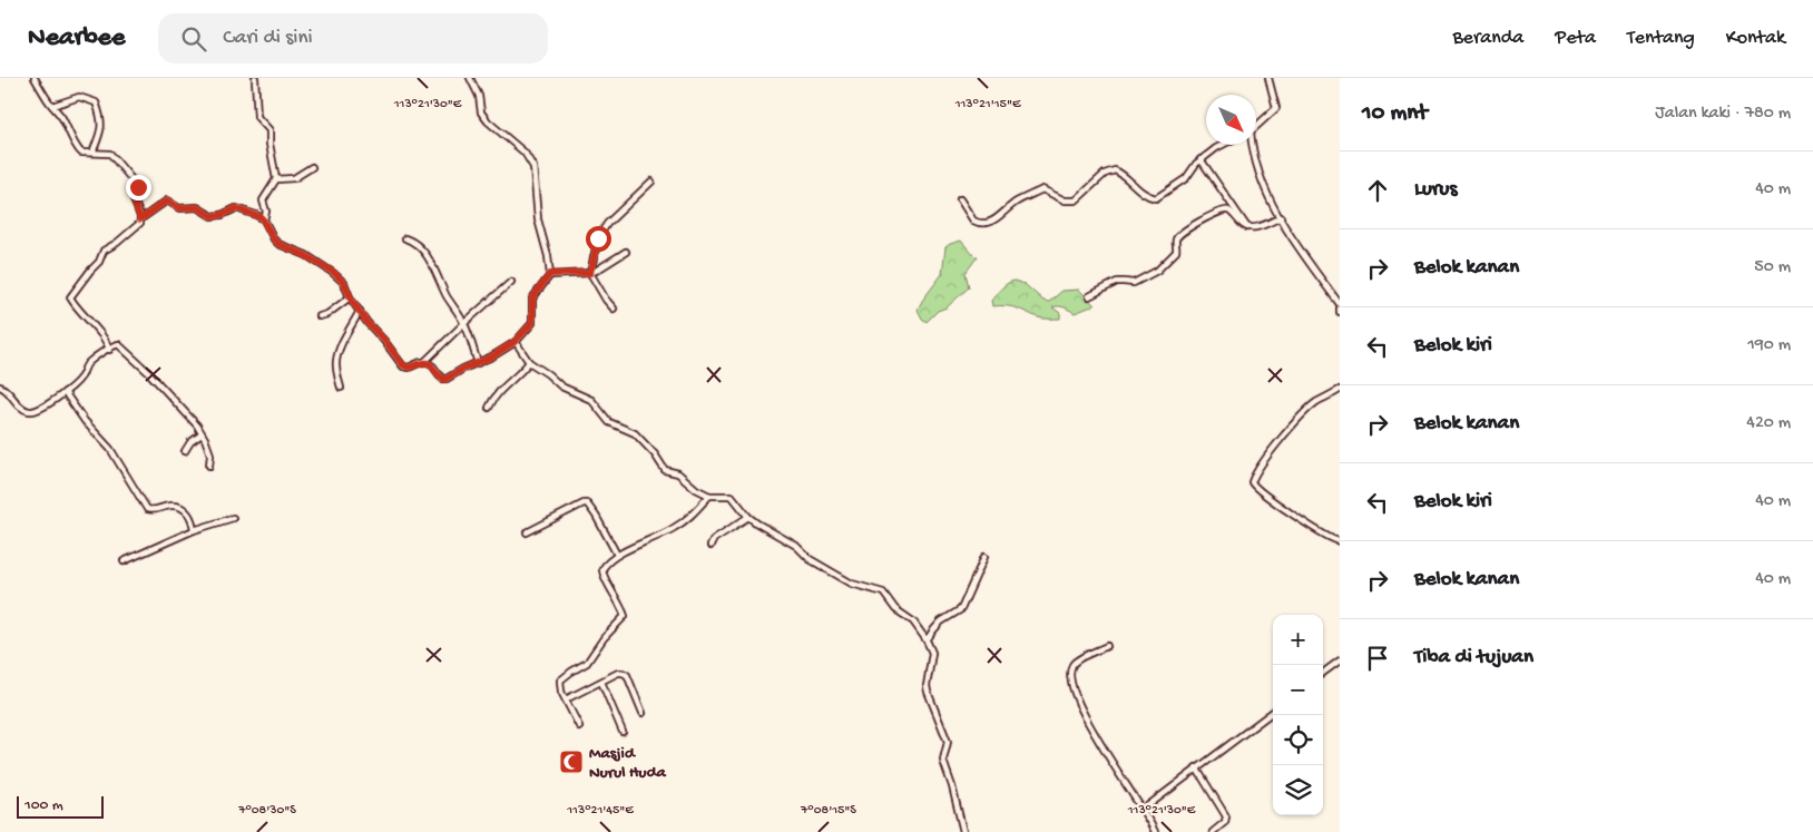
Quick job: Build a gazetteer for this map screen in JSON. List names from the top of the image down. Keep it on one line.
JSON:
{"places":{"mosque":["Masjid Nurul Huda"]},"scale_bar":"100 m","north":"bottom right","page":{"header":"Nearbee","search":"Cari di sini","nav":["Beranda","Peta","Tentang","Kontak"],"heading":["10 mnt","Jalan kaki · 780 m"],"list":[["Lurus","40 m"],["Belok kanan","50 m"],["Belok kiri","190 m"],["Belok kanan","420 m"],["Belok kiri","40 m"],["Belok kanan","40 m"],"Tiba di tujuan"],"map_buttons":["+","−"],"scale":"100 m"},"coordinates":["113°21'30\"E","113°21'15\"E","7°08'30\"S","113°21'45\"E","7°08'15\"S"]}
